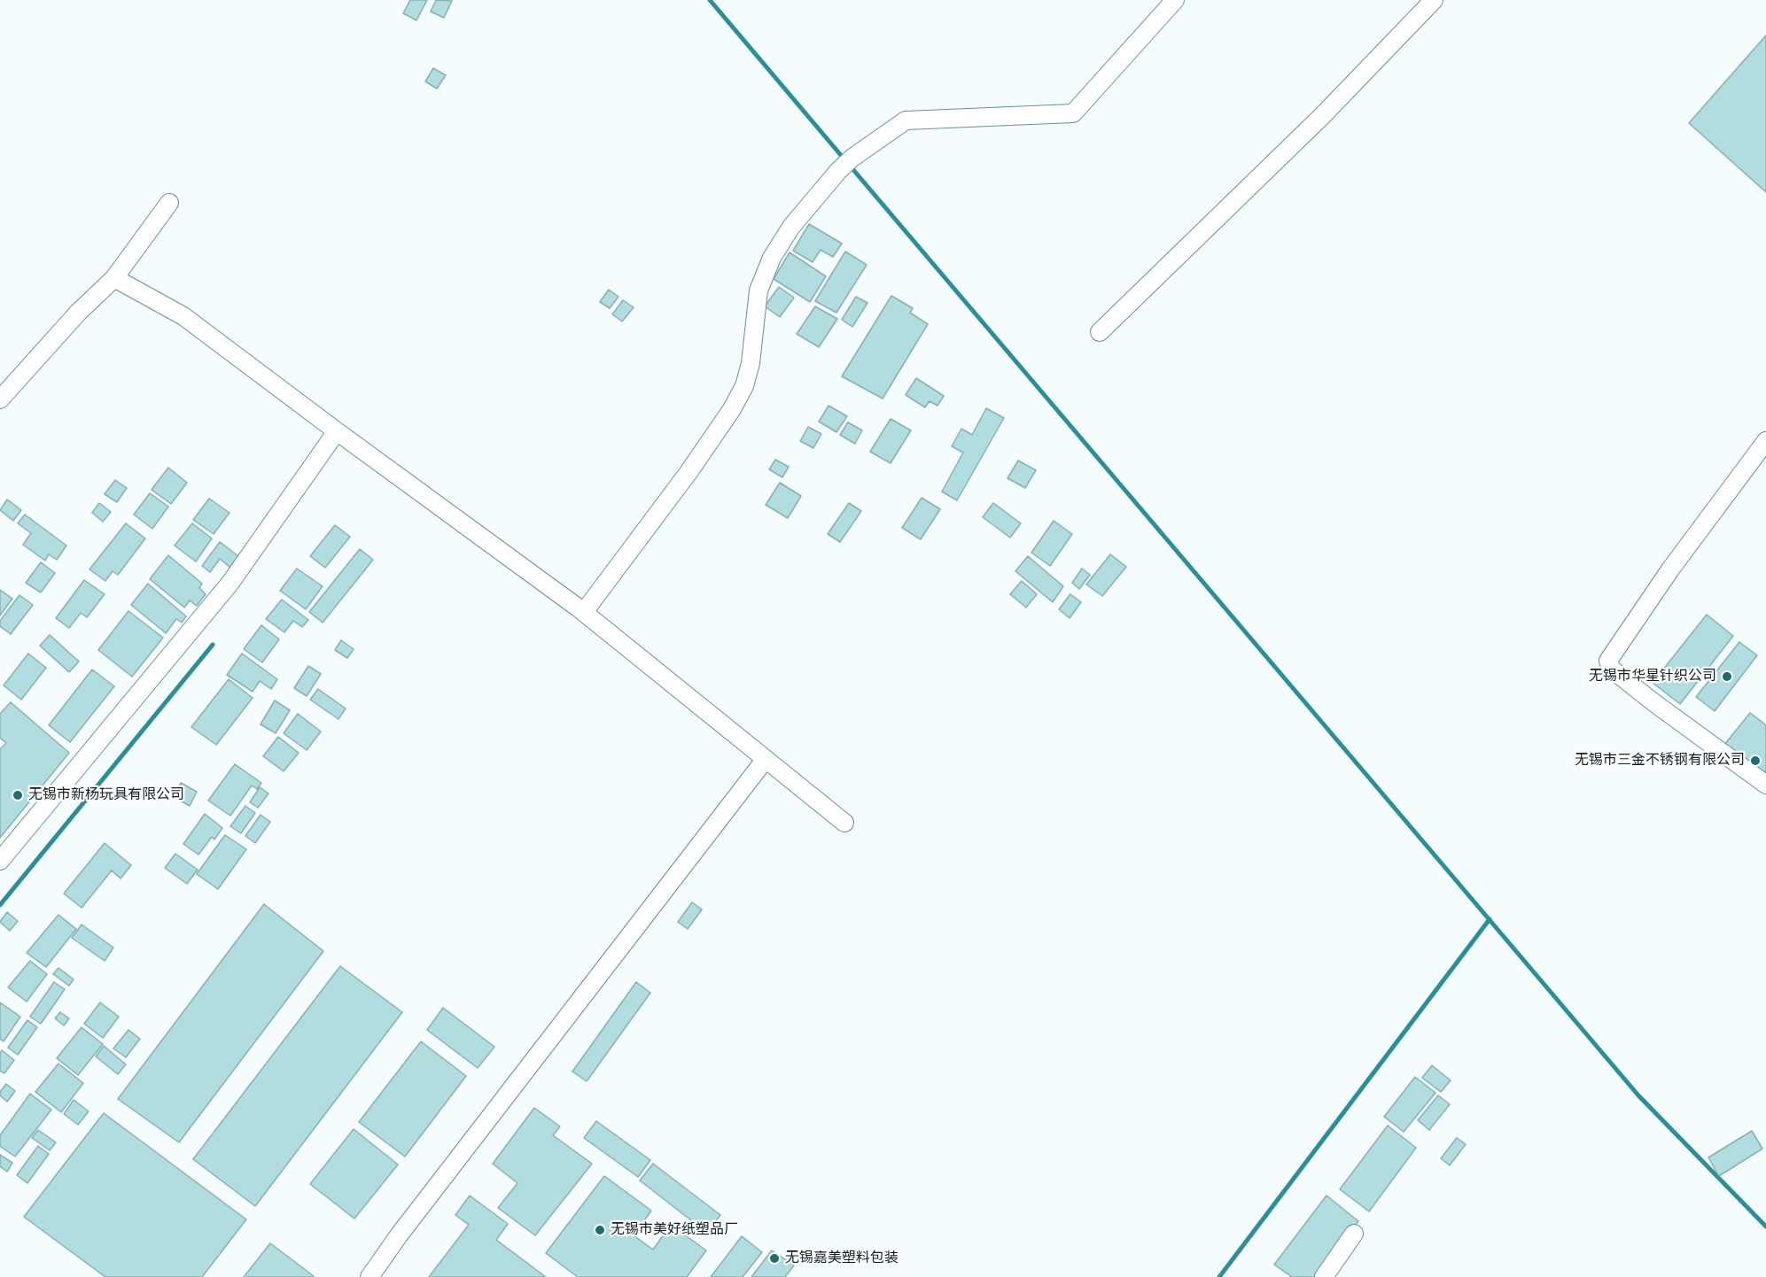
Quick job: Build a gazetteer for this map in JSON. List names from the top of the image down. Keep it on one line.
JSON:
{"places":["无锡市华星针织公司","无锡市三金不锈钢有限公司","无锡市新杨玩具有限公司","无锡市美好纸塑品厂","无锡嘉美塑料包装"]}
